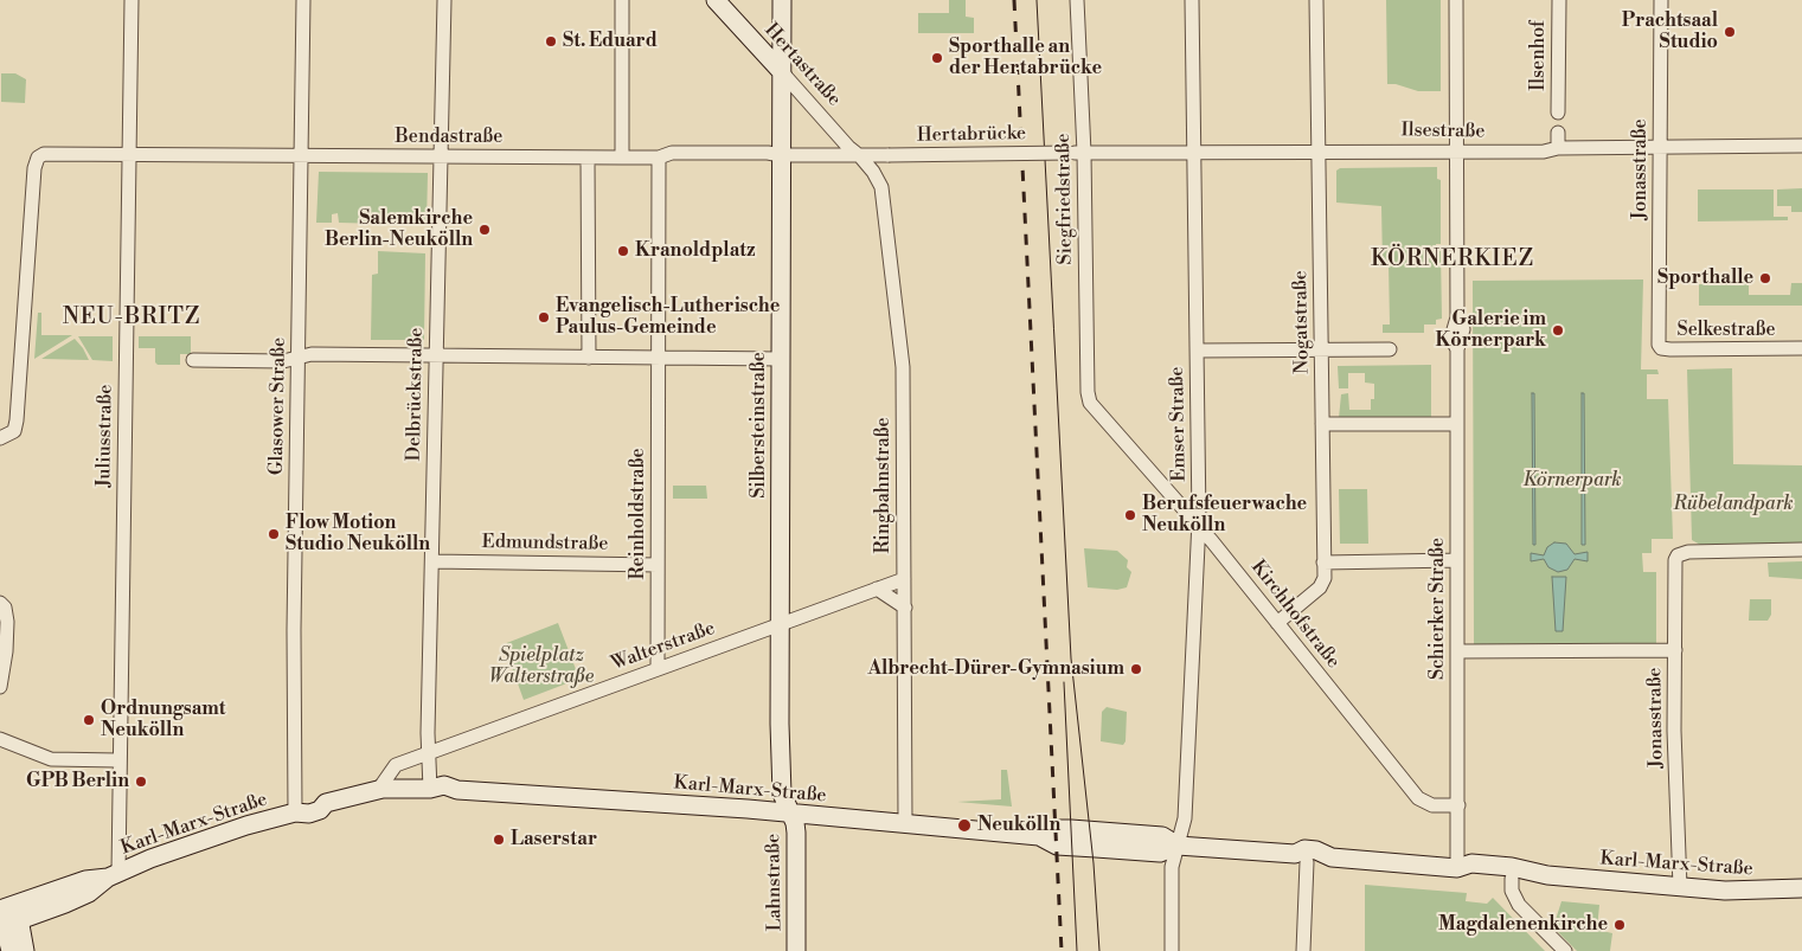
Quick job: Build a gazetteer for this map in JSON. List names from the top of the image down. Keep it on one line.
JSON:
{"streets":{"main road":["Hertastraße","Silbersteinstraße","Karl-Marx-Straße","Lahnstraße"],"street":["Ilsenhof","Ilsestraße","Hertabrücke","Bendastraße","Jonasstraße","Siegfriedstraße","Nogatstraße","Selkestraße","Delbrückstraße","Glasower Straße","Emser Straße","Juliusstraße","Ringbahnstraße","Reinholdstraße","Edmundstraße","Schierker Straße","Kirchhofstraße","Walterstraße"]},"crossings":[["Hertastraße","Hertabrücke"],["Hertastraße","Bendastraße"],["Hertastraße","Silbersteinstraße"],["Hertastraße","Ringbahnstraße"],["Ilsestraße","Hertabrücke"],["Ilsestraße","Jonasstraße"],["Ilsestraße","Siegfriedstraße"],["Ilsestraße","Nogatstraße"],["Ilsestraße","Emser Straße"],["Ilsestraße","Schierker Straße"],["Hertabrücke","Bendastraße"],["Hertabrücke","Siegfriedstraße"],["Hertabrücke","Ringbahnstraße"],["Bendastraße","Delbrückstraße"],["Bendastraße","Glasower Straße"],["Bendastraße","Silbersteinstraße"],["Bendastraße","Juliusstraße"],["Bendastraße","Ringbahnstraße"],["Jonasstraße","Selkestraße"],["Jonasstraße","Karl-Marx-Straße"],["Siegfriedstraße","Kirchhofstraße"],["Nogatstraße","Kirchhofstraße"],["Delbrückstraße","Edmundstraße"],["Delbrückstraße","Walterstraße"],["Delbrückstraße","Karl-Marx-Straße"],["Glasower Straße","Karl-Marx-Straße"],["Emser Straße","Kirchhofstraße"],["Emser Straße","Karl-Marx-Straße"],["Silbersteinstraße","Walterstraße"],["Silbersteinstraße","Karl-Marx-Straße"],["Silbersteinstraße","Lahnstraße"],["Juliusstraße","Karl-Marx-Straße"],["Ringbahnstraße","Walterstraße"],["Ringbahnstraße","Karl-Marx-Straße"],["Reinholdstraße","Edmundstraße"],["Reinholdstraße","Walterstraße"],["Schierker Straße","Kirchhofstraße"],["Schierker Straße","Karl-Marx-Straße"],["Karl-Marx-Straße","Lahnstraße"]],"districts":["KÖRNERKIEZ","NEU-BRITZ"],"parks":["Körnerpark","Rübelandpark","Spielplatz Walterstraße"],"places":["Prachtsaal Studio","St. Eduard","Sporthalle an der Hertabrücke","Salemkirche Berlin-Neukölln","Kranoldplatz","Sporthalle","Evangelisch-Lutherische Paulus-Gemeinde","Galerie im Körnerpark","Berufsfeuerwache Neukölln","Flow Motion Studio Neukölln","Albrecht-Dürer-Gymnasium","Ordnungsamt Neukölln","GPB Berlin","Neukölln","Laserstar","Magdalenenkirche"]}
